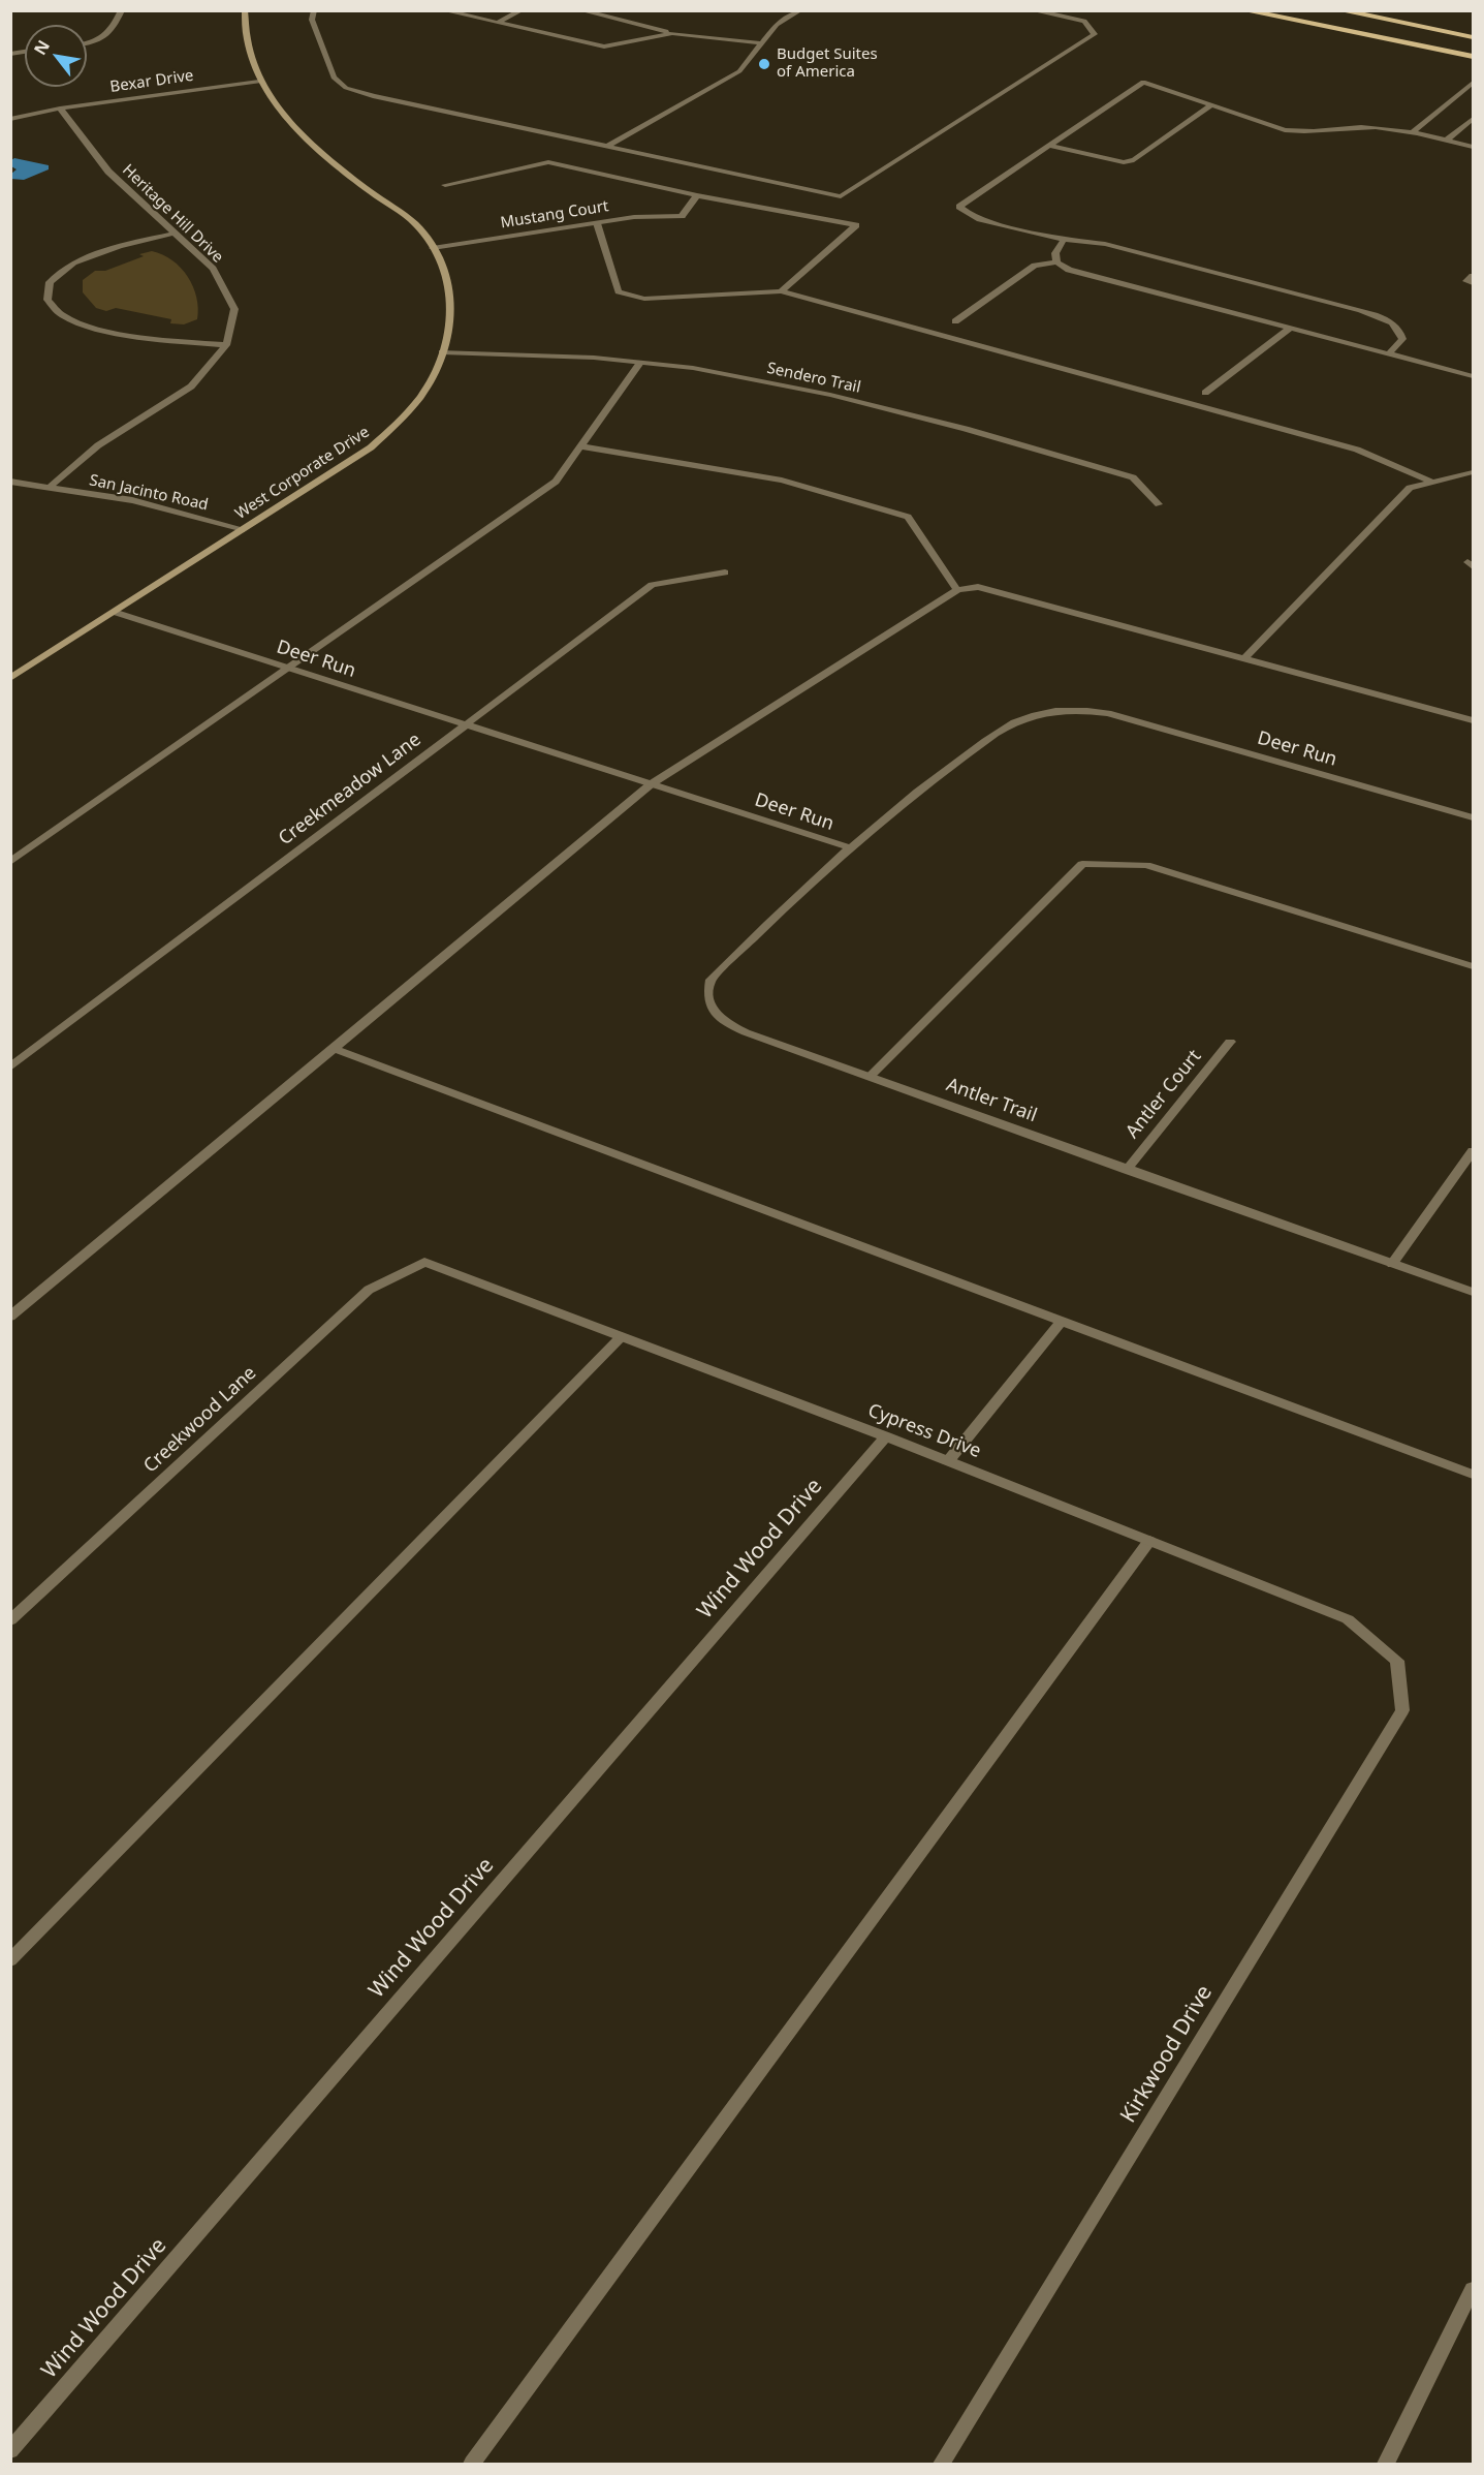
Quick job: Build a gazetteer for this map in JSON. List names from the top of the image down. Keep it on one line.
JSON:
{"streets":{"street":["Bexar Drive","Heritage Hill Drive","Mustang Court","Sendero Trail","West Corporate Drive","San Jacinto Road","Deer Run","Creekmeadow Lane","Antler Court","Antler Trail","Creekwood Lane","Cypress Drive","Wind Wood Drive","Kirkwood Drive"]},"crossings":[["Bexar Drive","Heritage Hill Drive"],["Bexar Drive","West Corporate Drive"],["Heritage Hill Drive","San Jacinto Road"],["Mustang Court","West Corporate Drive"],["Sendero Trail","West Corporate Drive"],["West Corporate Drive","San Jacinto Road"],["West Corporate Drive","Deer Run"],["Deer Run","Creekmeadow Lane"],["Deer Run","Antler Trail"],["Antler Court","Antler Trail"],["Creekwood Lane","Cypress Drive"],["Cypress Drive","Wind Wood Drive"],["Cypress Drive","Kirkwood Drive"]],"places":["Budget Suites of America"],"north":"top left"}
